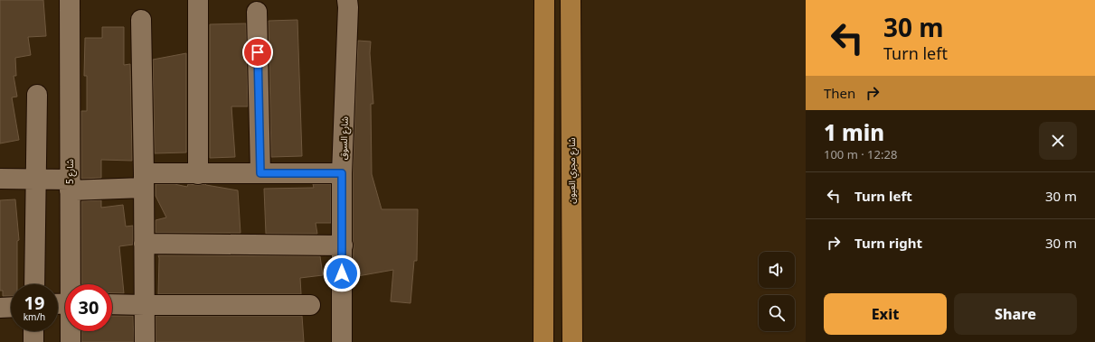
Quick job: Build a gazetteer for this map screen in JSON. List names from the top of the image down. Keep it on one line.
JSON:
{"streets":{"main road":["شارع مجري العيون"],"street":["شارع السوق","شارع 5"]},"page":{"turn":["30 m","Turn left"],"then":"Then","heading":["1 min","100 m · 12:28"],"list":[{"name":"Turn left","value":"30 m"},{"name":"Turn right","value":"30 m"}],"speed":"19 km/h","limit":"30","buttons":["Exit","Share"]}}
